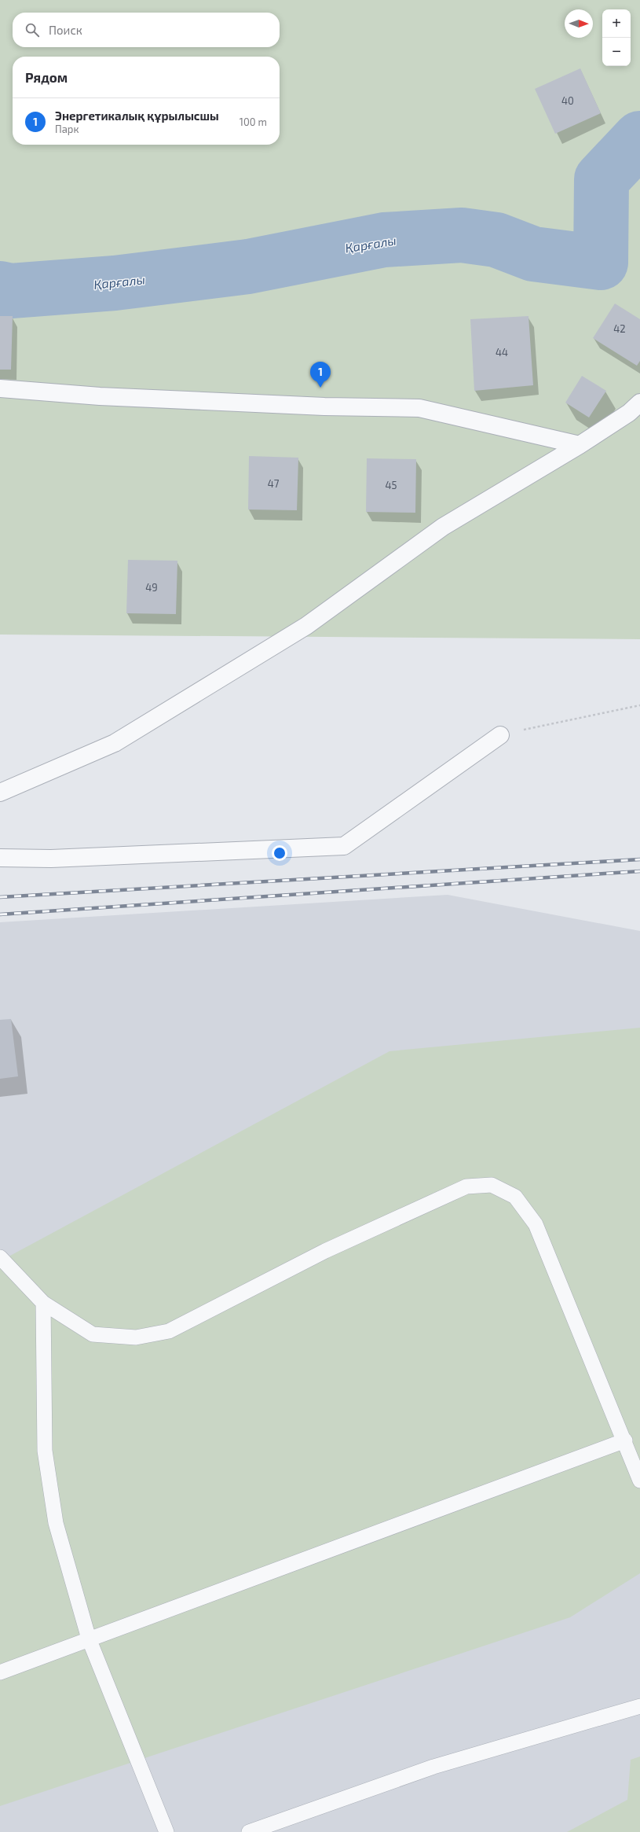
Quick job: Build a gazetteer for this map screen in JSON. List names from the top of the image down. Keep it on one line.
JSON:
{"water":["Қарғалы"],"house_numbers":["40","42","44","47","45","49"],"north":"right","page":{"map_buttons":["+","−"],"search":"Поиск","heading":"Рядом","list":[{"mark":"1","name":"Энергетикалық құрылысшы","note":"Парк","value":"100 m"}],"pins":"1"}}
